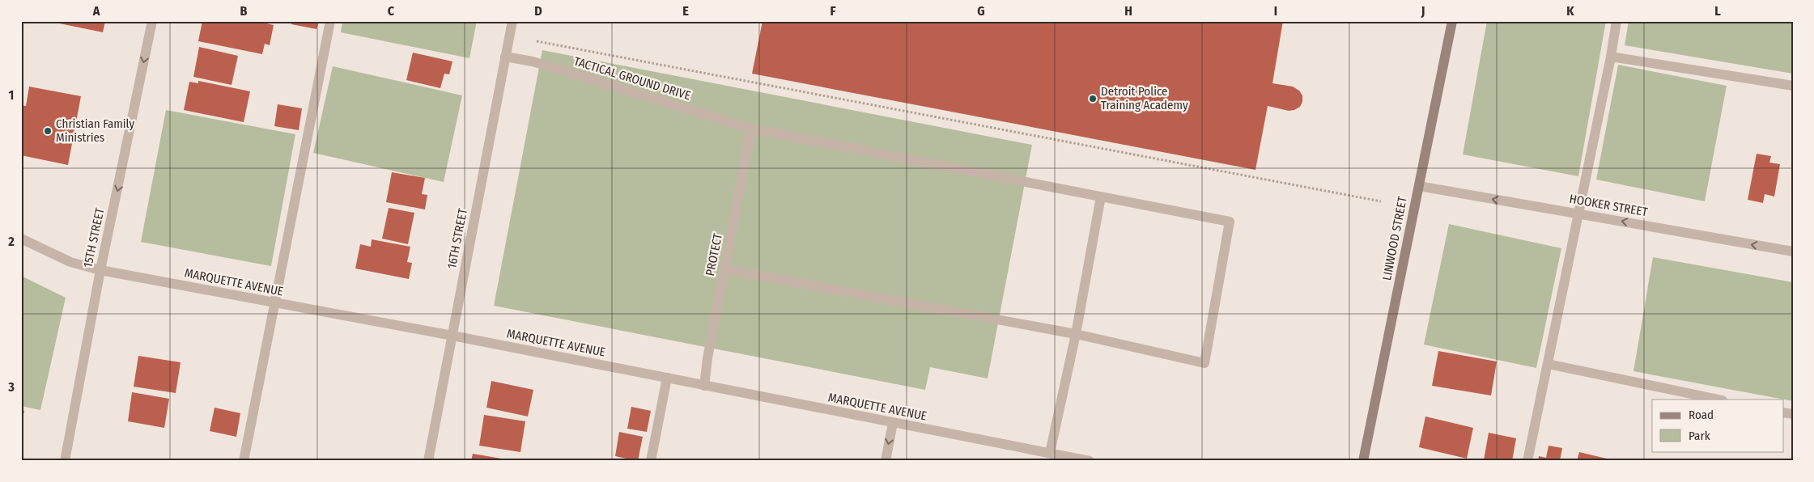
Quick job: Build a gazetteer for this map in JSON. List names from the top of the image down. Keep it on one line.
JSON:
{"streets":{"street":["TACTICAL GROUND DRIVE","HOOKER STREET","15TH STREET","16TH STREET","LINWOOD STREET","PROTECT","MARQUETTE AVENUE"]},"crossings":[["TACTICAL GROUND DRIVE","16TH STREET"],["TACTICAL GROUND DRIVE","PROTECT"],["HOOKER STREET","LINWOOD STREET"],["15TH STREET","MARQUETTE AVENUE"],["16TH STREET","MARQUETTE AVENUE"],["PROTECT","MARQUETTE AVENUE"]],"one_way":["HOOKER STREET","15TH STREET"],"places":["Detroit Police Training Academy","Christian Family Ministries"],"legend":["Road","Park"],"grid":{"columns":["A","B","C","D","E","F","G","H","I","J","K","L"],"rows":["1","2","3"]}}
